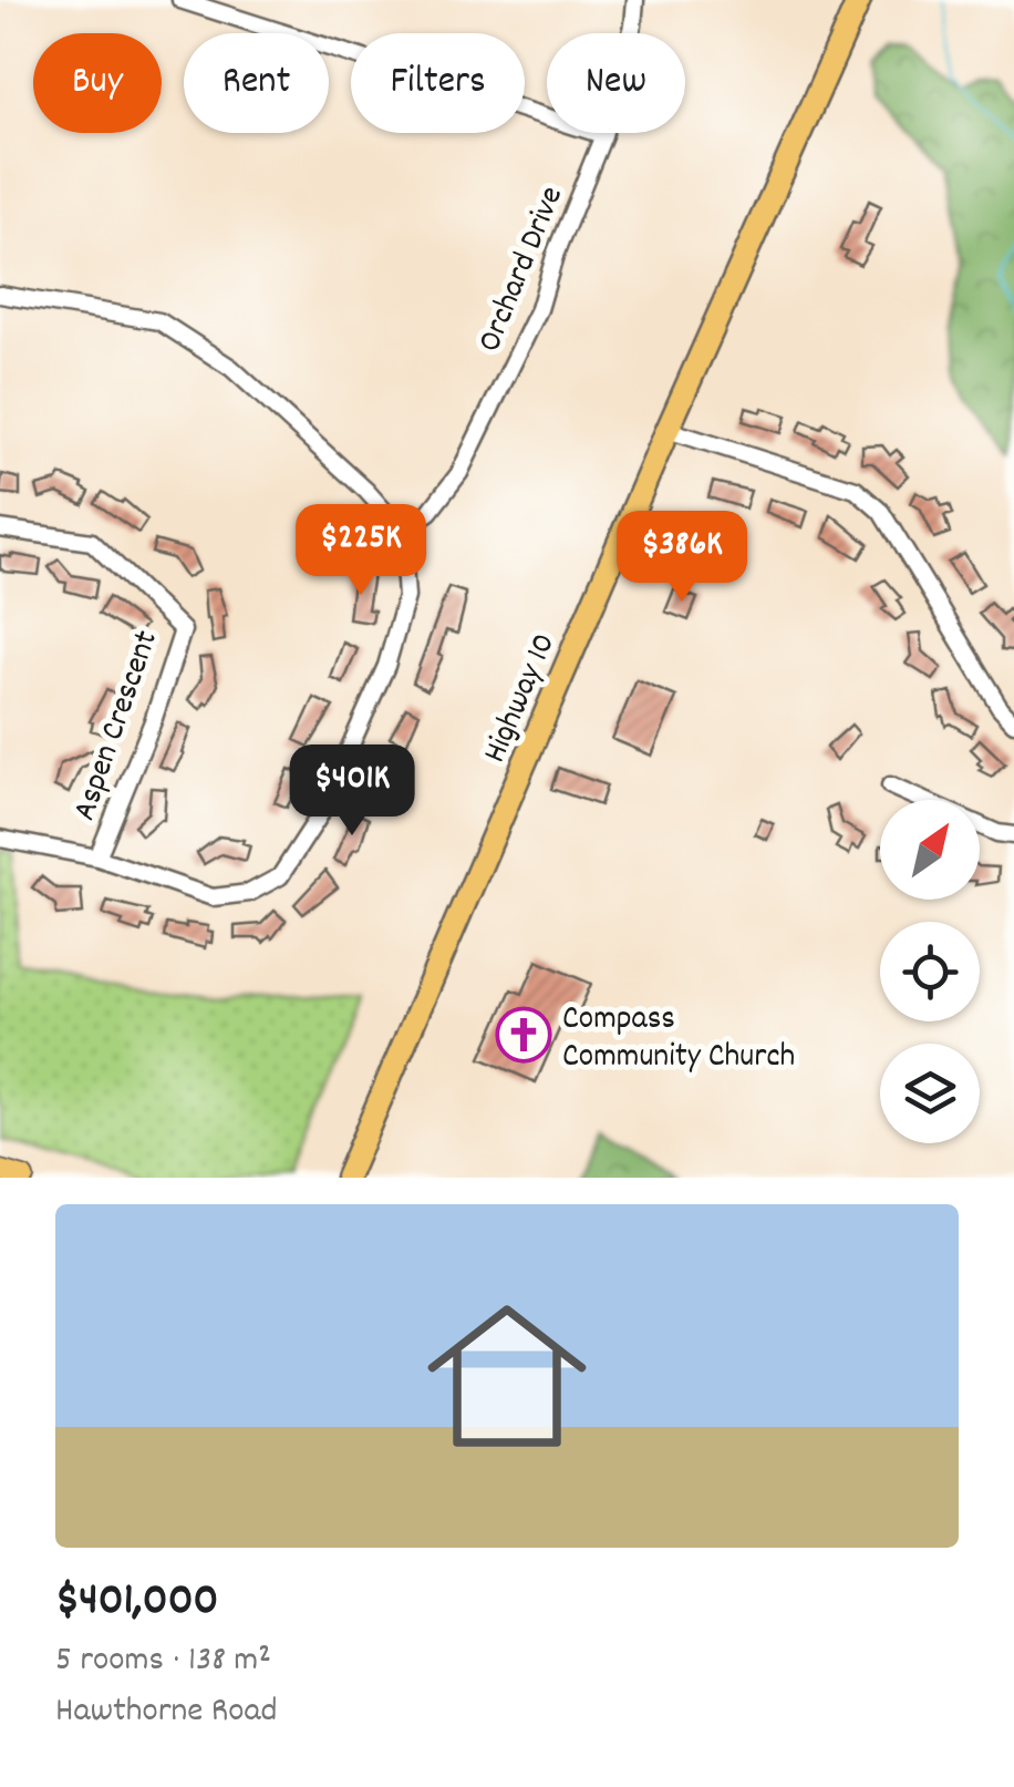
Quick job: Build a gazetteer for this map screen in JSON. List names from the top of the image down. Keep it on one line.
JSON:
{"streets":{"highway":["Highway 10"],"street":["Orchard Drive","Aspen Crescent"]},"places":{"church":["Compass Community Church"]},"north":"top right","page":{"chip":["Buy","Rent","Filters","New"],"price":["$225K","$386K","$401K"],"list":[{"name":"$401,000","note":"5 rooms · 138 m² · Hawthorne Road"}]}}
